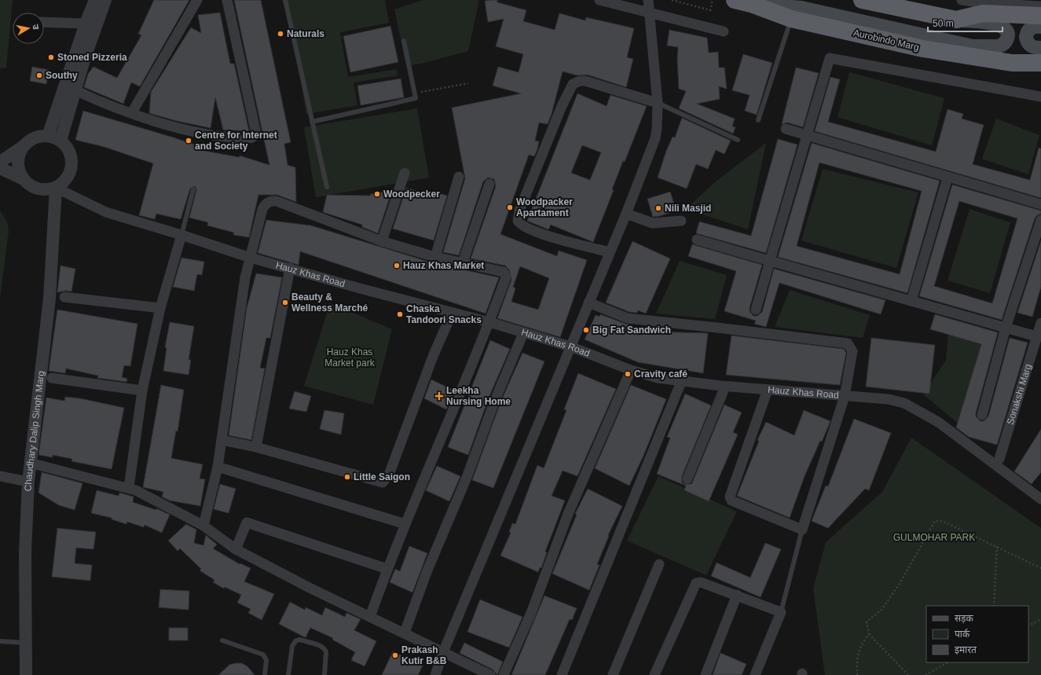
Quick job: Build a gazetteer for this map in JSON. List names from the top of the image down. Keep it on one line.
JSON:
{"streets":{"highway":["Aurobindo Marg"],"street":["Hauz Khas Road","Sonakshi Marg","Chaudhary Dalip Singh Marg"]},"crossings":[["Hauz Khas Road","Sonakshi Marg"],["Hauz Khas Road","Chaudhary Dalip Singh Marg"]],"parks":["Hauz Khas Market park","GULMOHAR PARK"],"places":{"other":["Naturals","Stoned Pizzeria","Southy","Centre for Internet and Society","Woodpecker","Woodpacker Apartament","Nili Masjid","Hauz Khas Market","Beauty & Wellness Marché","Chaska Tandoori Snacks","Big Fat Sandwich","Cravity café","Little Saigon","Prakash Kutir B&B"],"health":["Leekha Nursing Home"]},"legend":["सड़क","पार्क","इमारत"],"scale_bar":"50 m","north":"right"}
